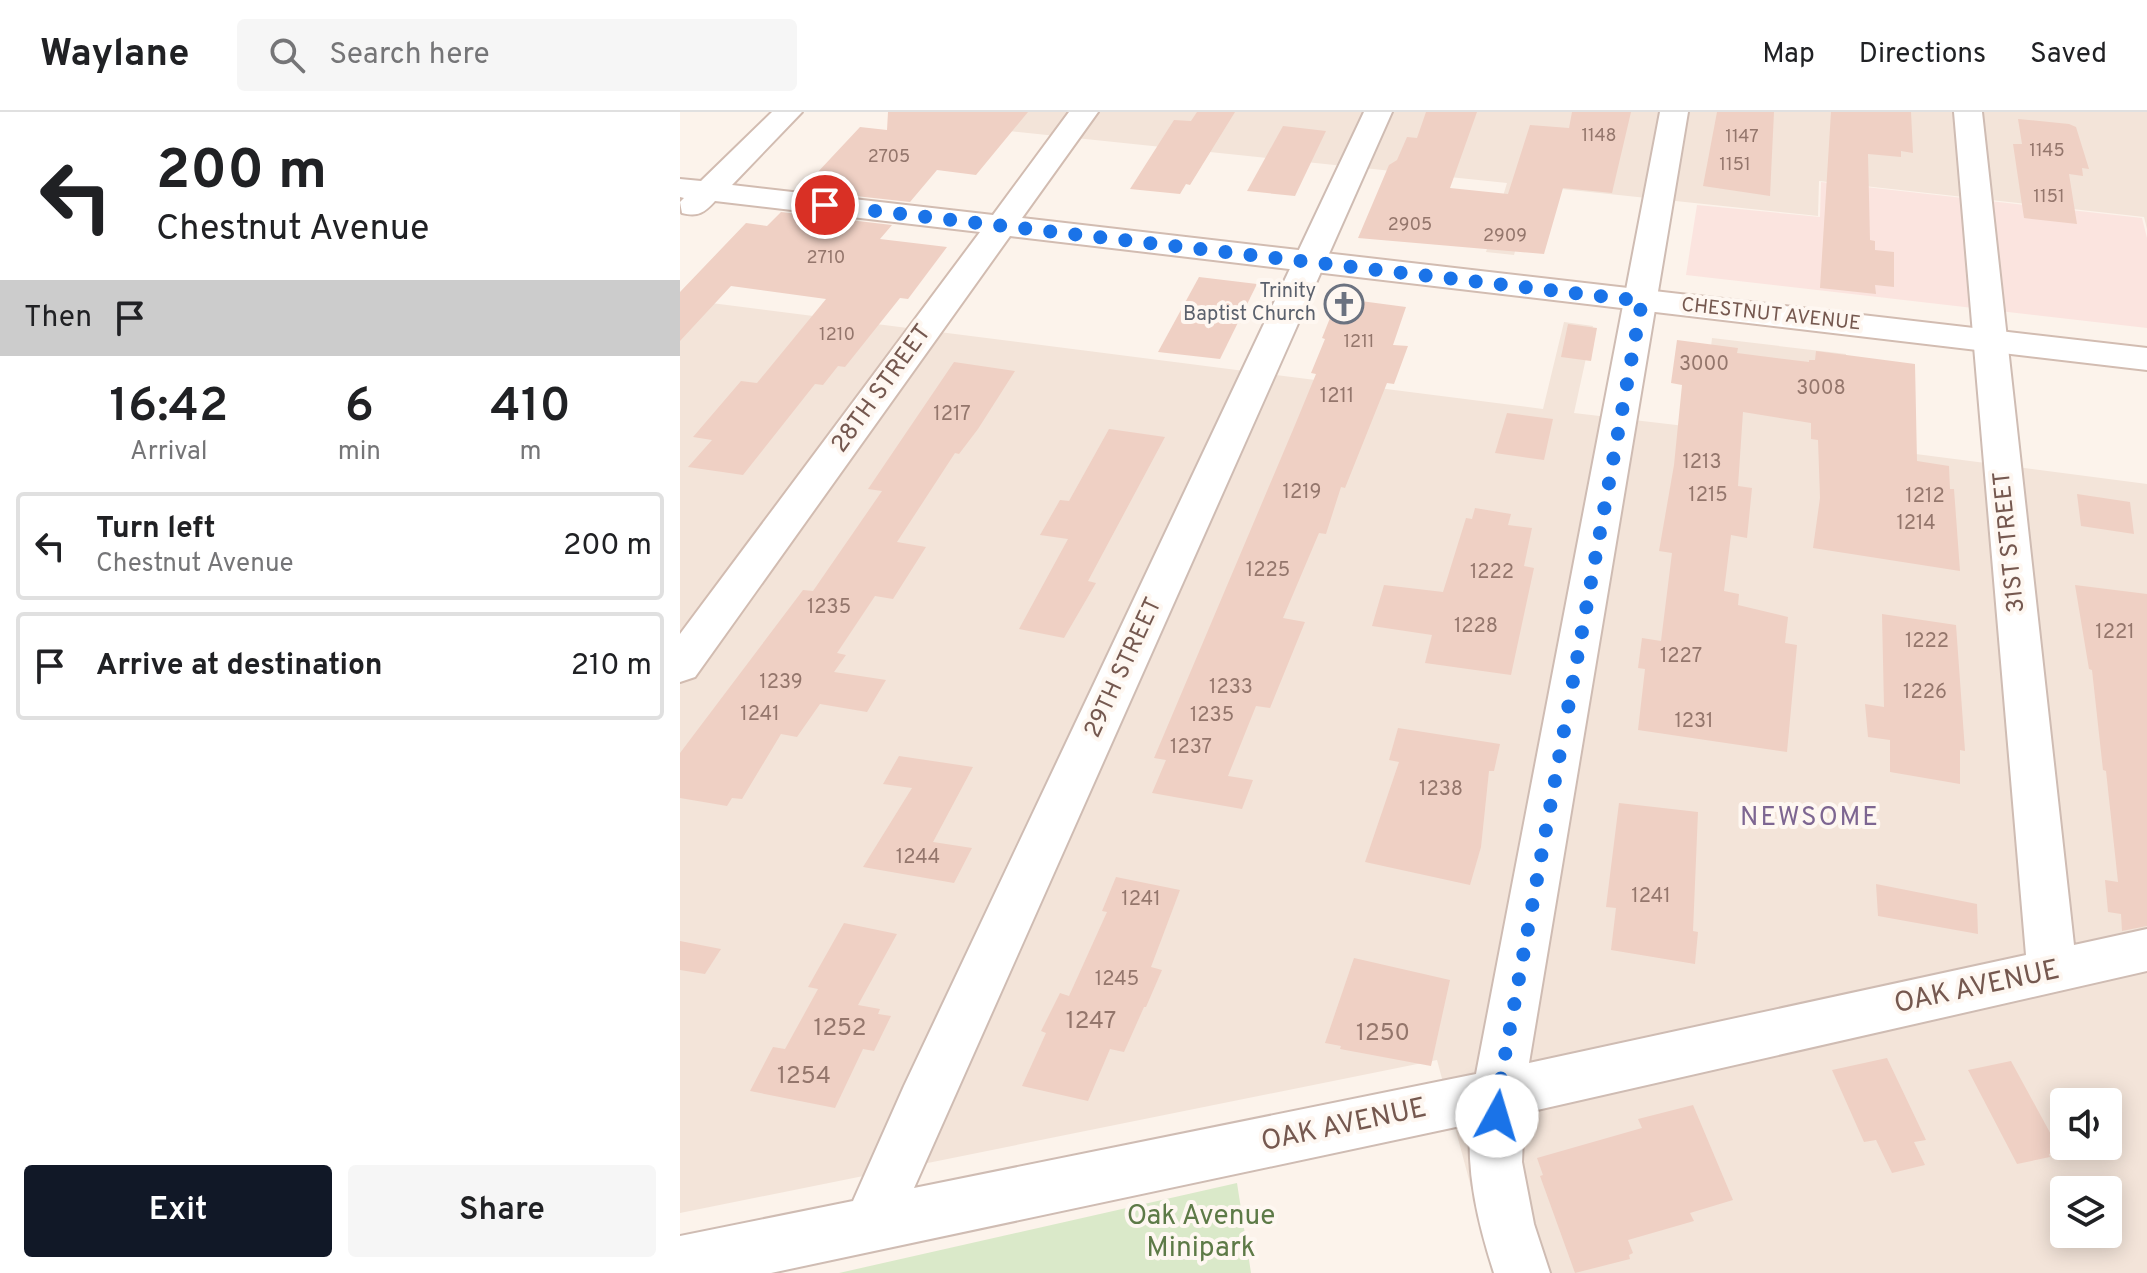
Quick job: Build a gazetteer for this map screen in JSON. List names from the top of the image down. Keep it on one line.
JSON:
{"streets":{"main road":["CHESTNUT AVENUE","28TH STREET"],"street":["31ST STREET","29TH STREET","OAK AVENUE"]},"crossings":[["CHESTNUT AVENUE","28TH STREET"],["CHESTNUT AVENUE","31ST STREET"],["CHESTNUT AVENUE","29TH STREET"],["31ST STREET","OAK AVENUE"],["29TH STREET","OAK AVENUE"]],"districts":["NEWSOME"],"parks":["Oak Avenue Minipark"],"places":{"church":["Trinity Baptist Church"]},"house_numbers":["1148","1147","1145","2705","1151","1151","2905","2909","2710","1210","1211","3000","3008","1211","1217","1213","1219","1215","1212","1214","1225","1222","1235","1228","1221","1222","1227","1239","1233","1226","1241","1235","1231","1237","1238","1244","1241","1241","1245","1247","1252","1250","1254"],"page":{"header":"Waylane","search":"Search here","nav":["Map","Directions","Saved"],"turn":["200 m","Chestnut Avenue"],"then":"Then","eta":["16:42","Arrival","6","min","410","m"],"list":[{"name":"Turn left","note":"Chestnut Avenue","value":"200 m"},{"name":"Arrive at destination","value":"210 m"}],"buttons":["Exit","Share"]}}
